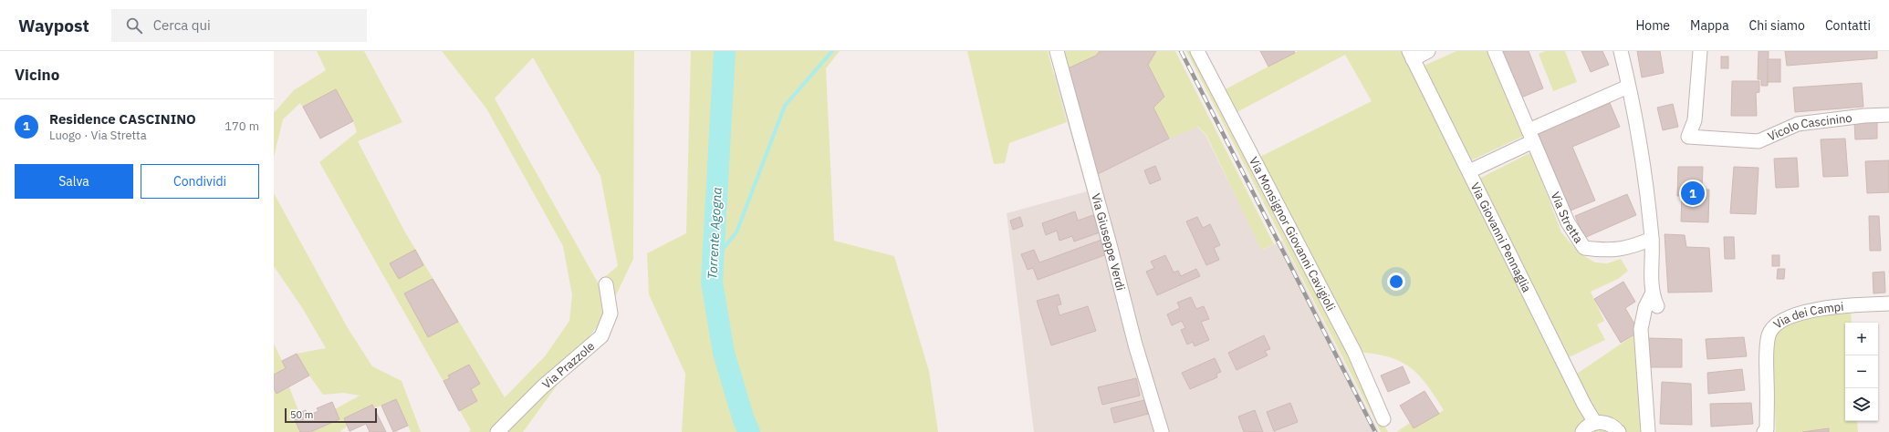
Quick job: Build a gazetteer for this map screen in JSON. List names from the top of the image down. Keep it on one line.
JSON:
{"streets":{"street":["Vicolo Cascinino","Via Stretta","Via Monsignor Giovanni Cavigioli","Via Giovanni Pennaglia","Via Giuseppe Verdi","Via dei Campi","Via Prazzole"]},"water":["Torrente Agogna"],"scale_bar":"50 m","page":{"header":"Waypost","search":"Cerca qui","nav":["Home","Mappa","Chi siamo","Contatti"],"heading":"Vicino","list":[{"mark":"1","name":"Residence CASCININO","note":"Luogo · Via Stretta","value":"170 m"}],"buttons":["Salva","Condividi"],"pins":"1","map_buttons":["+","−"],"scale":"50 m"}}
